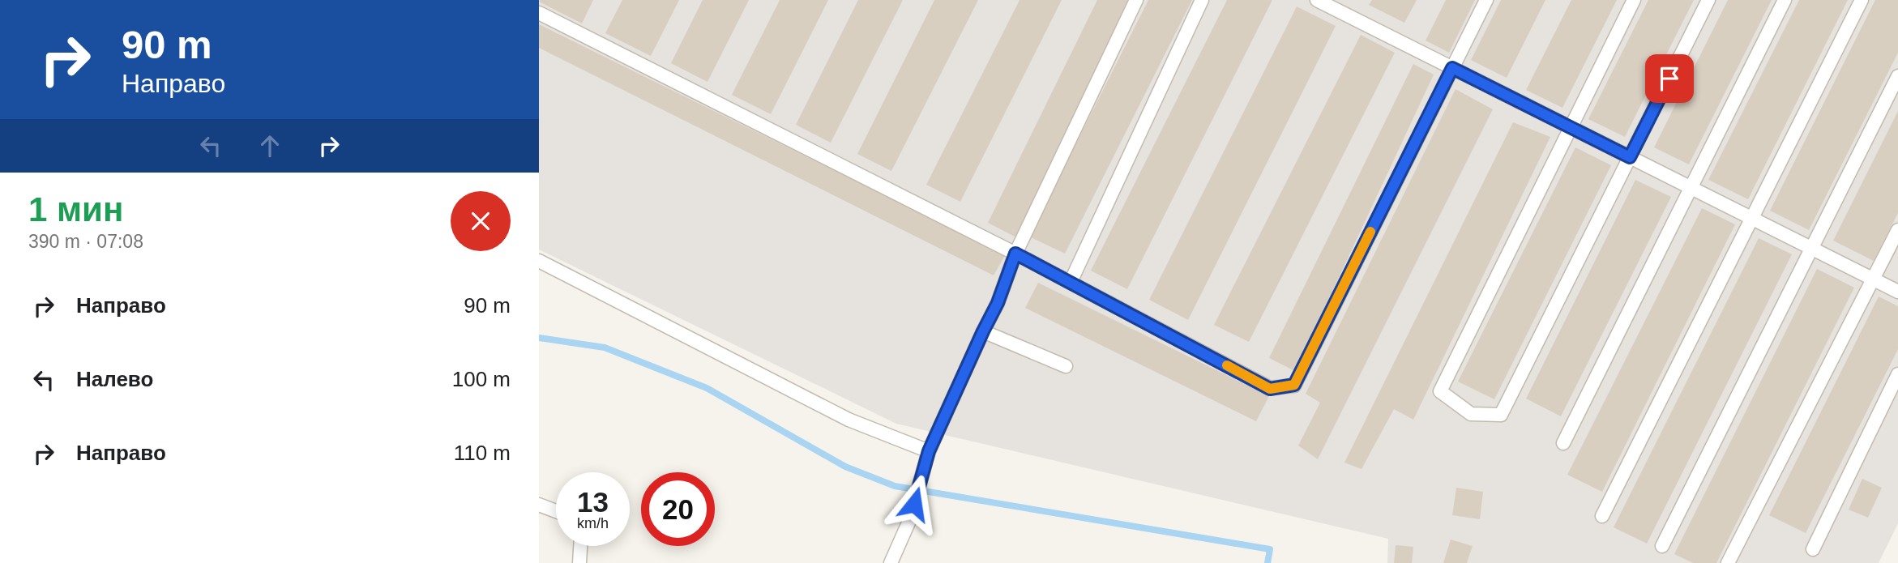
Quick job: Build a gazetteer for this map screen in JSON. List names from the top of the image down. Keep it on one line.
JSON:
{"page":{"turn":["90 m","Направо"],"heading":["1 мин","390 m · 07:08"],"list":[{"name":"Направо","value":"90 m"},{"name":"Налево","value":"100 m"},{"name":"Направо","value":"110 m"}],"speed":"13 km/h","limit":"20"}}
